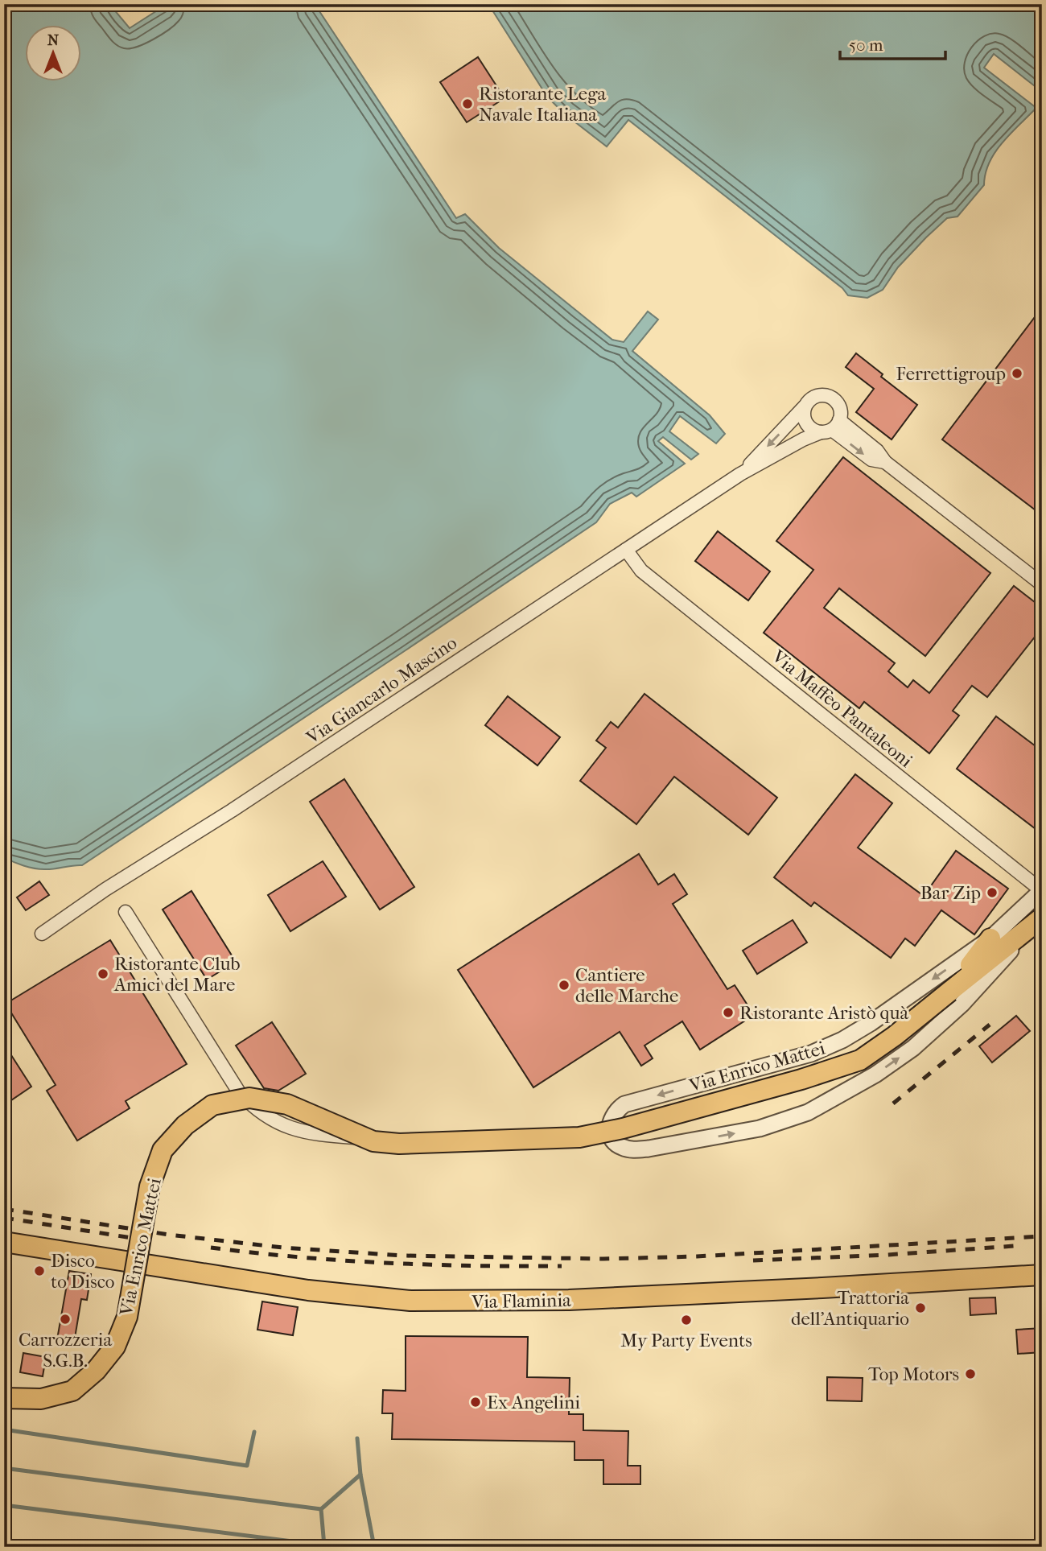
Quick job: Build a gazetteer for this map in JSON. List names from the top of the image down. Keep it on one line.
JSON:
{"streets":{"main road":["Via Enrico Mattei","Via Flaminia"],"street":["Via Giancarlo Mascino","Via Maffeo Pantaleoni"]},"crossings":[["Via Giancarlo Mascino","Via Maffeo Pantaleoni"],["Via Maffeo Pantaleoni","Via Enrico Mattei"]],"places":["Ristorante Lega Navale Italiana","Ferrettigroup","Bar Zip","Ristorante Club Amici del Mare","Cantiere delle Marche","Ristorante Aristò quà","Disco to Disco","Trattoria dell'Antiquario","Carrozzeria S.G.B.","My Party Events","Top Motors","Ex Angelini"],"scale_bar":"50 m","north":"top"}
